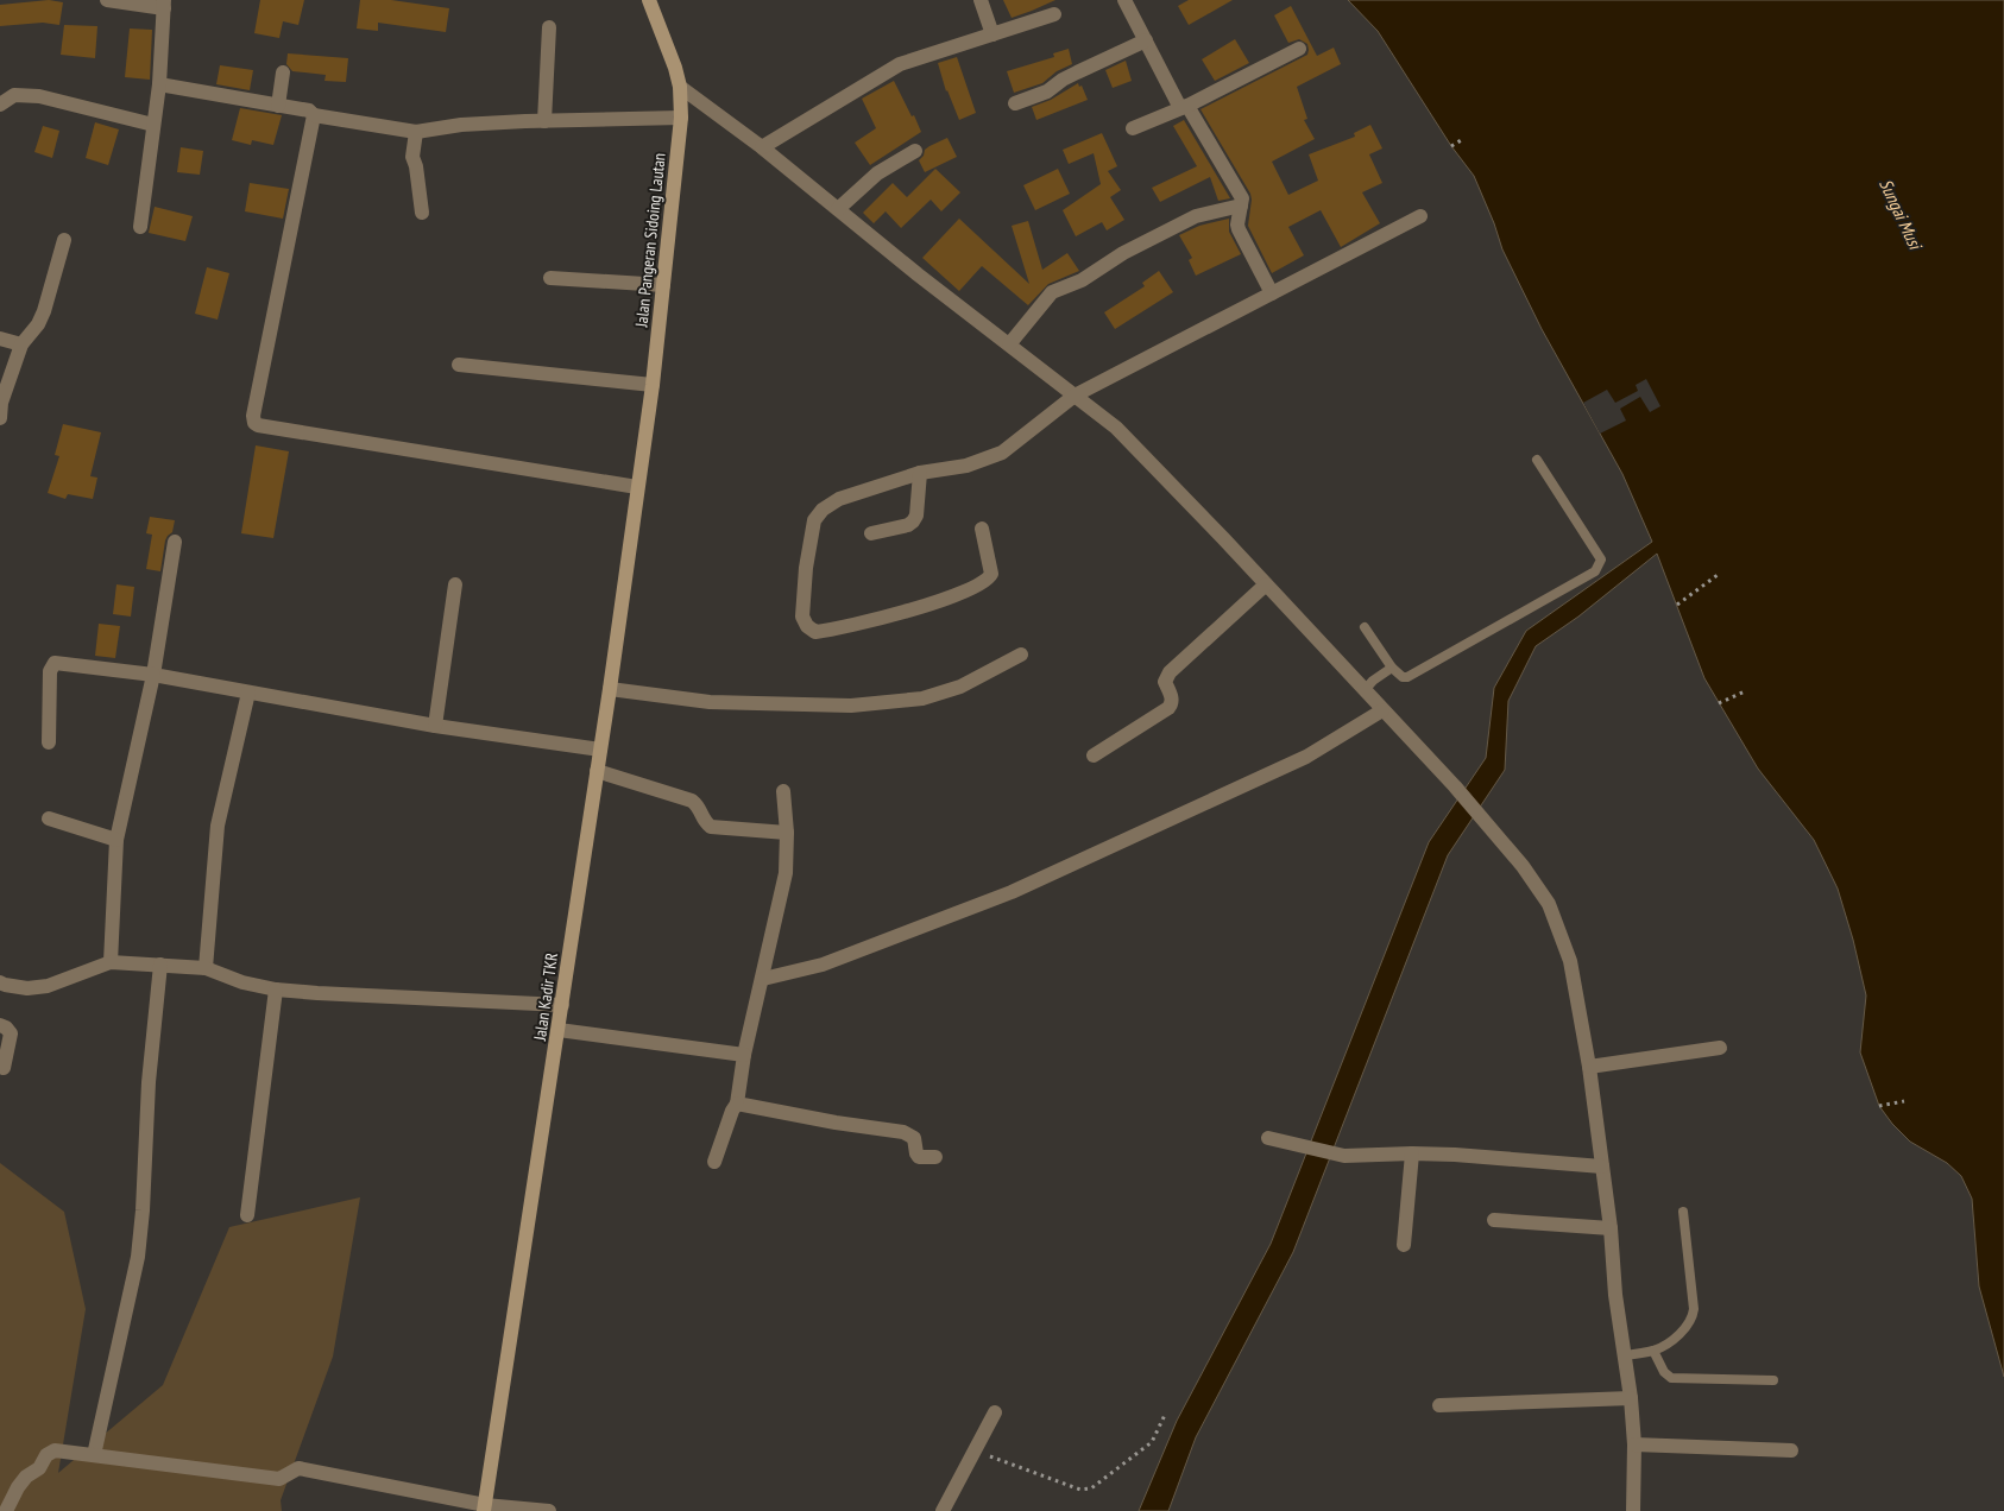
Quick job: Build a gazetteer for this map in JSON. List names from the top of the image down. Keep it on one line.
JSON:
{"streets":{"street":["Jalan Pangeran Sidoing Lautan","Jalan Kadir TKR"]},"crossings":[["Jalan Pangeran Sidoing Lautan","Jalan Kadir TKR"]],"water":["Sungai Musi"]}
